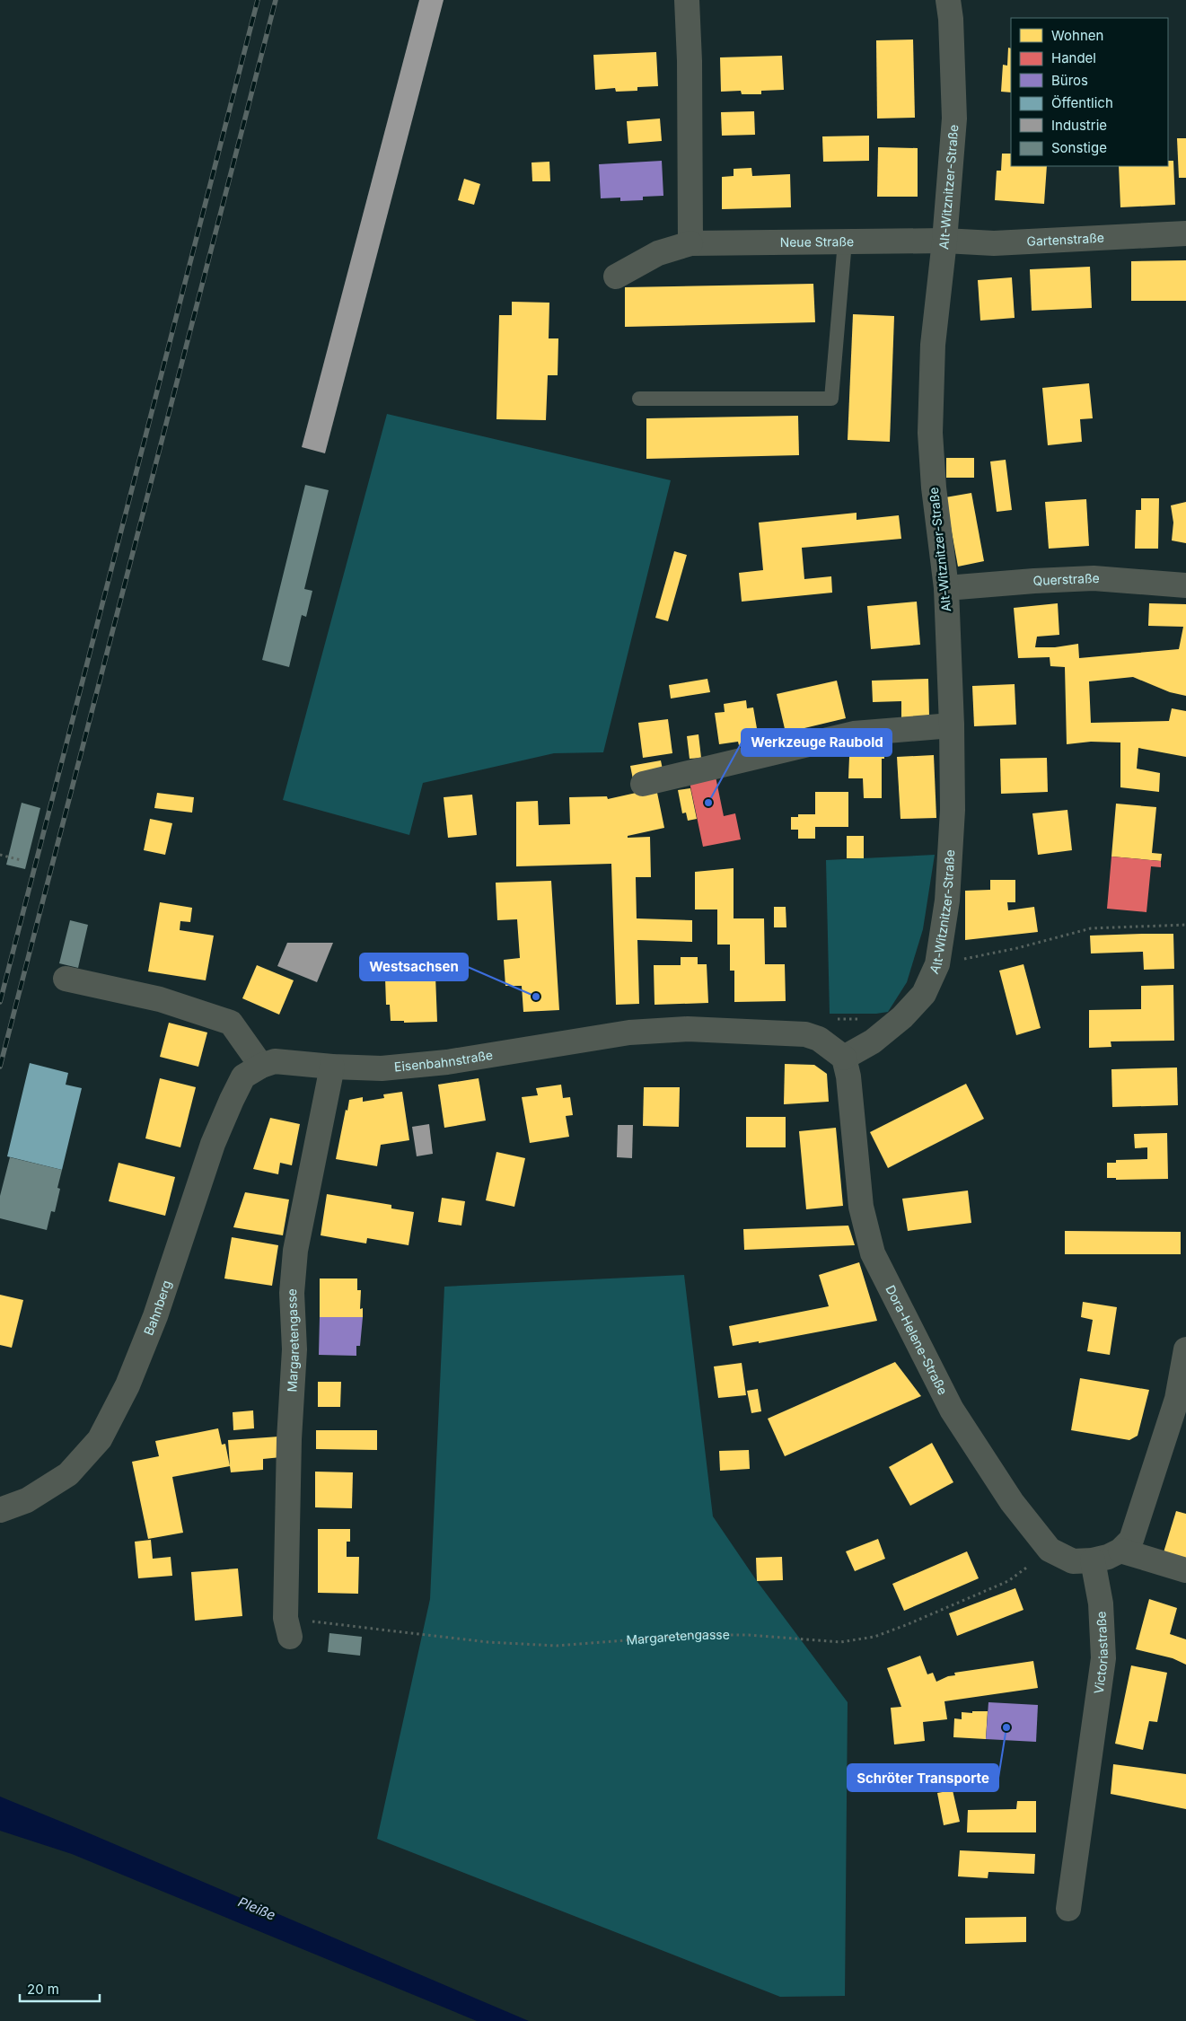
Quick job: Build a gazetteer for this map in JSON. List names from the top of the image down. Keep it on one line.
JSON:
{"streets":{"street":["Alt-Witznitzer-Straße","Gartenstraße","Neue Straße","Querstraße","Eisenbahnstraße","Bahnberg","Dora-Helene-Straße","Margaretengasse","Victoriastraße"]},"crossings":[["Alt-Witznitzer-Straße","Gartenstraße"],["Alt-Witznitzer-Straße","Neue Straße"],["Alt-Witznitzer-Straße","Querstraße"],["Alt-Witznitzer-Straße","Eisenbahnstraße"],["Alt-Witznitzer-Straße","Dora-Helene-Straße"],["Gartenstraße","Neue Straße"],["Eisenbahnstraße","Bahnberg"],["Eisenbahnstraße","Dora-Helene-Straße"],["Eisenbahnstraße","Margaretengasse"],["Dora-Helene-Straße","Margaretengasse"],["Dora-Helene-Straße","Victoriastraße"]],"water":["Pleiße"],"places":["Werkzeuge Raubold","Westsachsen","Schröter Transporte"],"legend":["Wohnen","Handel","Büros","Öffentlich","Industrie","Sonstige"],"scale_bar":"20 m"}
